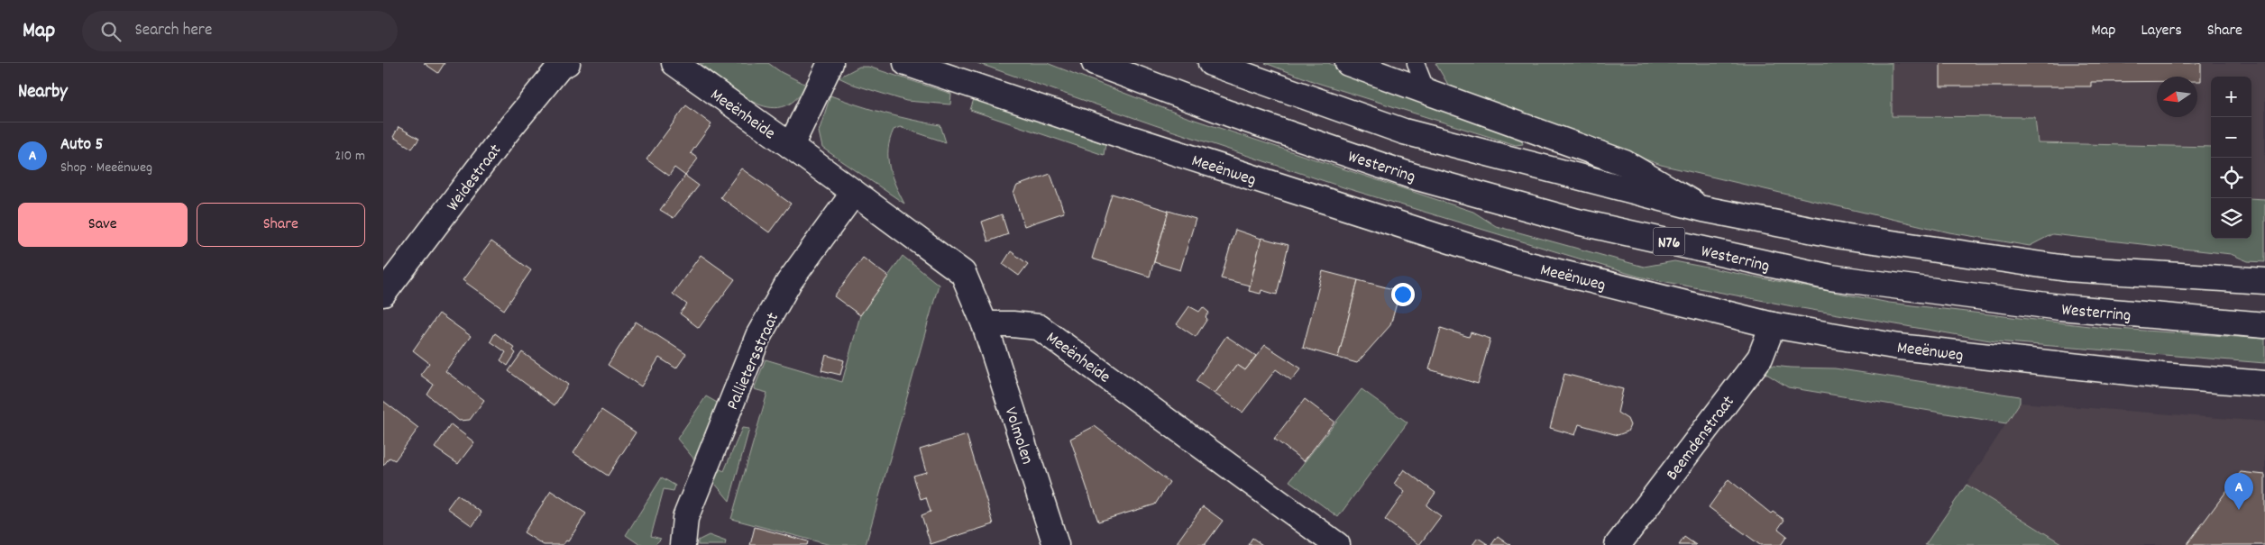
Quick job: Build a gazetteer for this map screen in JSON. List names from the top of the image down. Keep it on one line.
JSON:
{"streets":{"main road":["Meeënheide","Westerring","Meeënweg","Weidestraat","N76","Pallietersstraat","Volmolen","Beemdenstraat"]},"crossings":[["Meeënheide","Pallietersstraat"],["Meeënheide","Volmolen"],["Meeënweg","Beemdenstraat"]],"north":"left","page":{"header":"Map","search":"Search here","nav":["Map","Layers","Share"],"heading":"Nearby","map_buttons":["+","−"],"list":[{"mark":"A","name":"Auto 5","note":"Shop · Meeënweg","value":"210 m"}],"buttons":["Save","Share"],"pins":"A"}}
